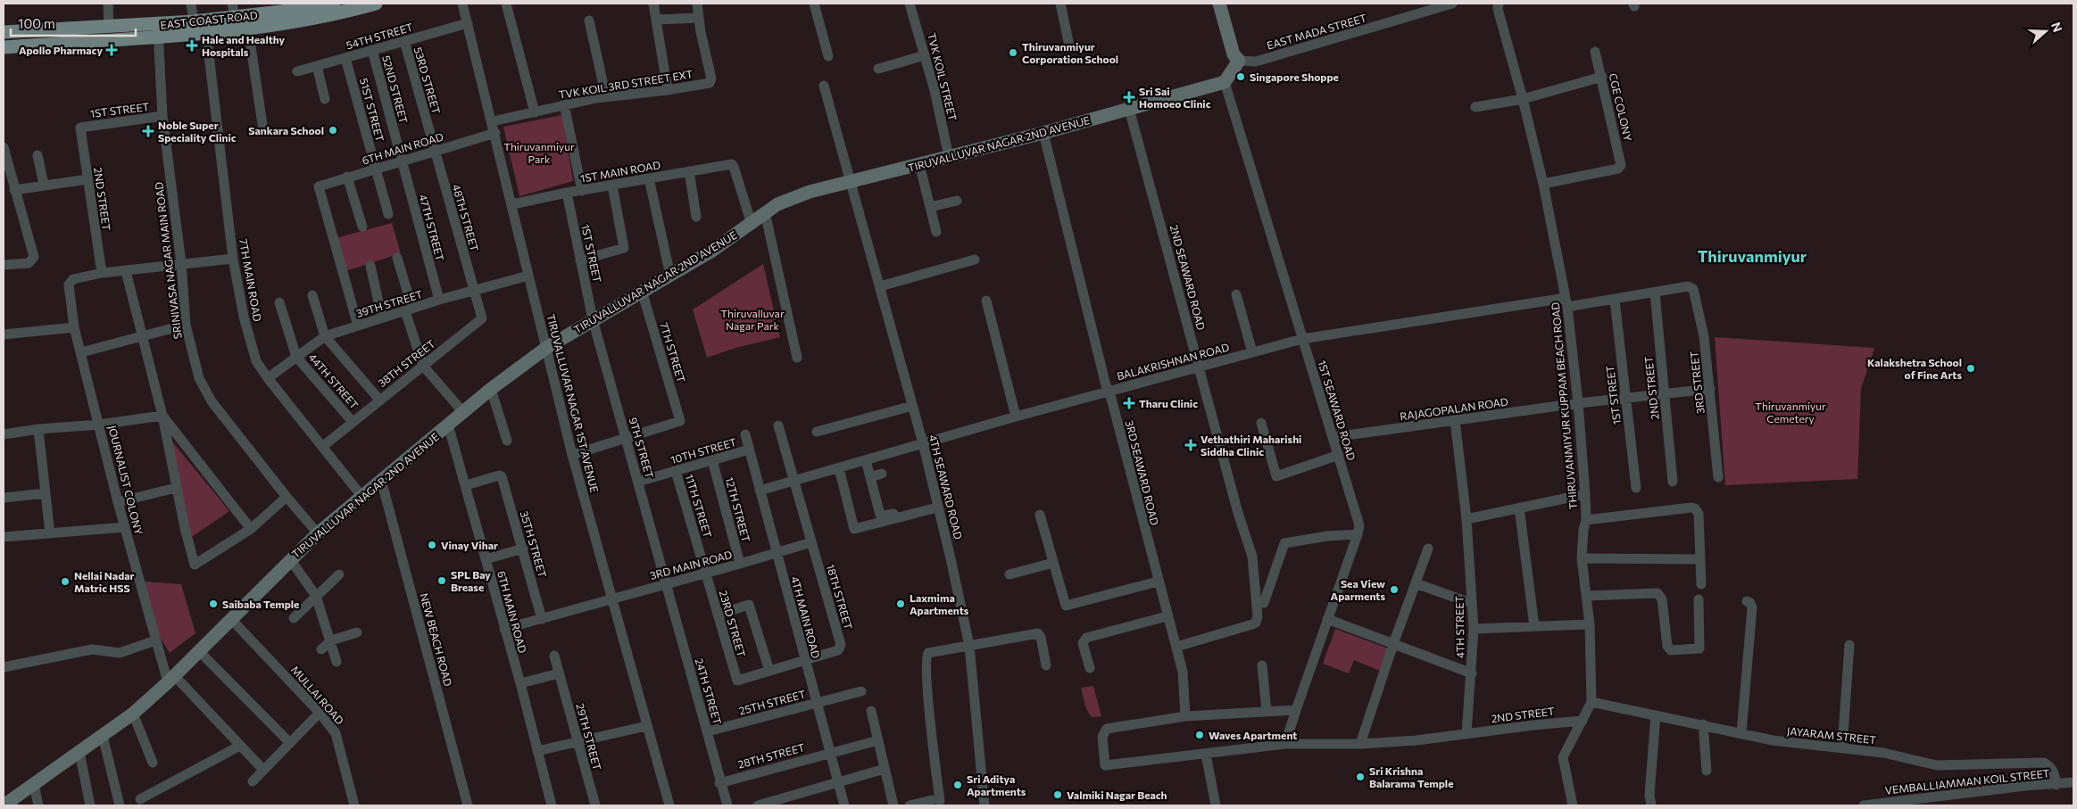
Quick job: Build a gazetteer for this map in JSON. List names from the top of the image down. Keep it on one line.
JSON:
{"streets":{"main road":["EAST COAST ROAD"],"street":["EAST MADA STREET","54TH STREET","TVK KOIL STREET","53RD STREET","TVK KOIL 3RD STREET EXT","52ND STREET","CGE COLONY","1ST STREET","51ST STREET","TIRUVALLUVAR NAGAR 2ND AVENUE","6TH MAIN ROAD","1ST MAIN ROAD","2ND STREET","48TH STREET","47TH STREET","SRINIVASA NAGAR MAIN ROAD","2ND SEAWARD ROAD","7TH MAIN ROAD","39TH STREET","7TH STREET","BALAKRISHNAN ROAD","38TH STREET","44TH STREET","3RD STREET","TIRUVALLUVAR NAGAR 1ST AVENUE","THIRUVANMIYUR KUPPAM BEACH ROAD","RAJAGOPALAN ROAD","1ST SEAWARD ROAD","9TH STREET","10TH STREET","3RD SEAWARD ROAD","JOURNALIST COLONY","4TH SEAWARD ROAD","11TH STREET","12TH STREET","35TH STREET","3RD MAIN ROAD","18TH STREET","4TH MAIN ROAD","23RD STREET","4TH STREET","NEW BEACH ROAD","24TH STREET","MULLAI ROAD","25TH STREET","JAYARAM STREET","29TH STREET","28TH STREET","VEMBALLIAMMAN KOIL STREET"]},"crossings":[["EAST COAST ROAD","SRINIVASA NAGAR MAIN ROAD"],["EAST COAST ROAD","7TH MAIN ROAD"],["54TH STREET","53RD STREET"],["54TH STREET","52ND STREET"],["54TH STREET","51ST STREET"],["54TH STREET","TIRUVALLUVAR NAGAR 1ST AVENUE"],["TVK KOIL STREET","TIRUVALLUVAR NAGAR 2ND AVENUE"],["53RD STREET","6TH MAIN ROAD"],["53RD STREET","48TH STREET"],["TVK KOIL 3RD STREET EXT","TIRUVALLUVAR NAGAR 1ST AVENUE"],["52ND STREET","6TH MAIN ROAD"],["52ND STREET","47TH STREET"],["CGE COLONY","THIRUVANMIYUR KUPPAM BEACH ROAD"],["1ST STREET","TIRUVALLUVAR NAGAR 2ND AVENUE"],["1ST STREET","1ST MAIN ROAD"],["1ST STREET","2ND STREET"],["1ST STREET","SRINIVASA NAGAR MAIN ROAD"],["1ST STREET","BALAKRISHNAN ROAD"],["1ST STREET","RAJAGOPALAN ROAD"],["1ST STREET","9TH STREET"],["51ST STREET","6TH MAIN ROAD"],["TIRUVALLUVAR NAGAR 2ND AVENUE","6TH MAIN ROAD"],["TIRUVALLUVAR NAGAR 2ND AVENUE","1ST MAIN ROAD"],["TIRUVALLUVAR NAGAR 2ND AVENUE","SRINIVASA NAGAR MAIN ROAD"],["TIRUVALLUVAR NAGAR 2ND AVENUE","2ND SEAWARD ROAD"],["TIRUVALLUVAR NAGAR 2ND AVENUE","7TH MAIN ROAD"],["TIRUVALLUVAR NAGAR 2ND AVENUE","7TH STREET"],["TIRUVALLUVAR NAGAR 2ND AVENUE","TIRUVALLUVAR NAGAR 1ST AVENUE"],["TIRUVALLUVAR NAGAR 2ND AVENUE","1ST SEAWARD ROAD"],["TIRUVALLUVAR NAGAR 2ND AVENUE","9TH STREET"],["TIRUVALLUVAR NAGAR 2ND AVENUE","3RD SEAWARD ROAD"],["TIRUVALLUVAR NAGAR 2ND AVENUE","JOURNALIST COLONY"],["TIRUVALLUVAR NAGAR 2ND AVENUE","4TH SEAWARD ROAD"],["TIRUVALLUVAR NAGAR 2ND AVENUE","NEW BEACH ROAD"],["TIRUVALLUVAR NAGAR 2ND AVENUE","MULLAI ROAD"],["6TH MAIN ROAD","48TH STREET"],["6TH MAIN ROAD","47TH STREET"],["6TH MAIN ROAD","39TH STREET"],["6TH MAIN ROAD","TIRUVALLUVAR NAGAR 1ST AVENUE"],["6TH MAIN ROAD","35TH STREET"],["6TH MAIN ROAD","3RD MAIN ROAD"],["1ST MAIN ROAD","TIRUVALLUVAR NAGAR 1ST AVENUE"],["2ND STREET","BALAKRISHNAN ROAD"],["2ND STREET","THIRUVANMIYUR KUPPAM BEACH ROAD"],["2ND STREET","RAJAGOPALAN ROAD"],["2ND STREET","1ST SEAWARD ROAD"],["2ND STREET","3RD SEAWARD ROAD"],["2ND STREET","JOURNALIST COLONY"],["2ND STREET","4TH STREET"],["48TH STREET","39TH STREET"],["48TH STREET","38TH STREET"],["47TH STREET","39TH STREET"],["2ND SEAWARD ROAD","BALAKRISHNAN ROAD"],["2ND SEAWARD ROAD","3RD SEAWARD ROAD"],["7TH MAIN ROAD","39TH STREET"],["7TH MAIN ROAD","38TH STREET"],["39TH STREET","38TH STREET"],["39TH STREET","44TH STREET"],["39TH STREET","TIRUVALLUVAR NAGAR 1ST AVENUE"],["7TH STREET","9TH STREET"],["BALAKRISHNAN ROAD","3RD STREET"],["BALAKRISHNAN ROAD","THIRUVANMIYUR KUPPAM BEACH ROAD"],["BALAKRISHNAN ROAD","1ST SEAWARD ROAD"],["BALAKRISHNAN ROAD","3RD SEAWARD ROAD"],["BALAKRISHNAN ROAD","4TH SEAWARD ROAD"],["BALAKRISHNAN ROAD","4TH MAIN ROAD"],["38TH STREET","44TH STREET"],["3RD STREET","RAJAGOPALAN ROAD"],["TIRUVALLUVAR NAGAR 1ST AVENUE","3RD MAIN ROAD"],["THIRUVANMIYUR KUPPAM BEACH ROAD","RAJAGOPALAN ROAD"],["THIRUVANMIYUR KUPPAM BEACH ROAD","JAYARAM STREET"],["RAJAGOPALAN ROAD","1ST SEAWARD ROAD"],["RAJAGOPALAN ROAD","4TH STREET"],["9TH STREET","10TH STREET"],["9TH STREET","3RD MAIN ROAD"],["9TH STREET","24TH STREET"],["10TH STREET","11TH STREET"],["10TH STREET","12TH STREET"],["10TH STREET","4TH MAIN ROAD"],["11TH STREET","3RD MAIN ROAD"],["11TH STREET","23RD STREET"],["12TH STREET","3RD MAIN ROAD"],["35TH STREET","3RD MAIN ROAD"],["3RD MAIN ROAD","18TH STREET"],["3RD MAIN ROAD","4TH MAIN ROAD"],["3RD MAIN ROAD","23RD STREET"],["3RD MAIN ROAD","24TH STREET"],["18TH STREET","4TH MAIN ROAD"],["4TH MAIN ROAD","25TH STREET"],["4TH MAIN ROAD","28TH STREET"],["24TH STREET","25TH STREET"],["24TH STREET","28TH STREET"],["JAYARAM STREET","VEMBALLIAMMAN KOIL STREET"]],"districts":["Thiruvanmiyur"],"parks":["Thiruvanmiyur Park","Thiruvalluvar Nagar Park","Thiruvanmiyur Cemetery"],"places":{"health":["Hale and Healthy Hospitals","Apollo Pharmacy","Sri Sai Homoeo Clinic","Noble Super Speciality Clinic","Tharu Clinic","Vethathiri Maharishi Siddha Clinic"],"other":["Thiruvanmiyur Corporation School","Singapore Shoppe","Sankara School","Kalakshetra School of Fine Arts","Vinay Vihar","SPL Bay Brease","Nellai Nadar Matric HSS","Sea View Aparments","Saibaba Temple","Laxmima Apartments","Waves Apartment","Sri Krishna Balarama Temple","Sri Aditya Apartments","Valmiki Nagar Beach"]},"scale_bar":"100 m","north":"right"}
